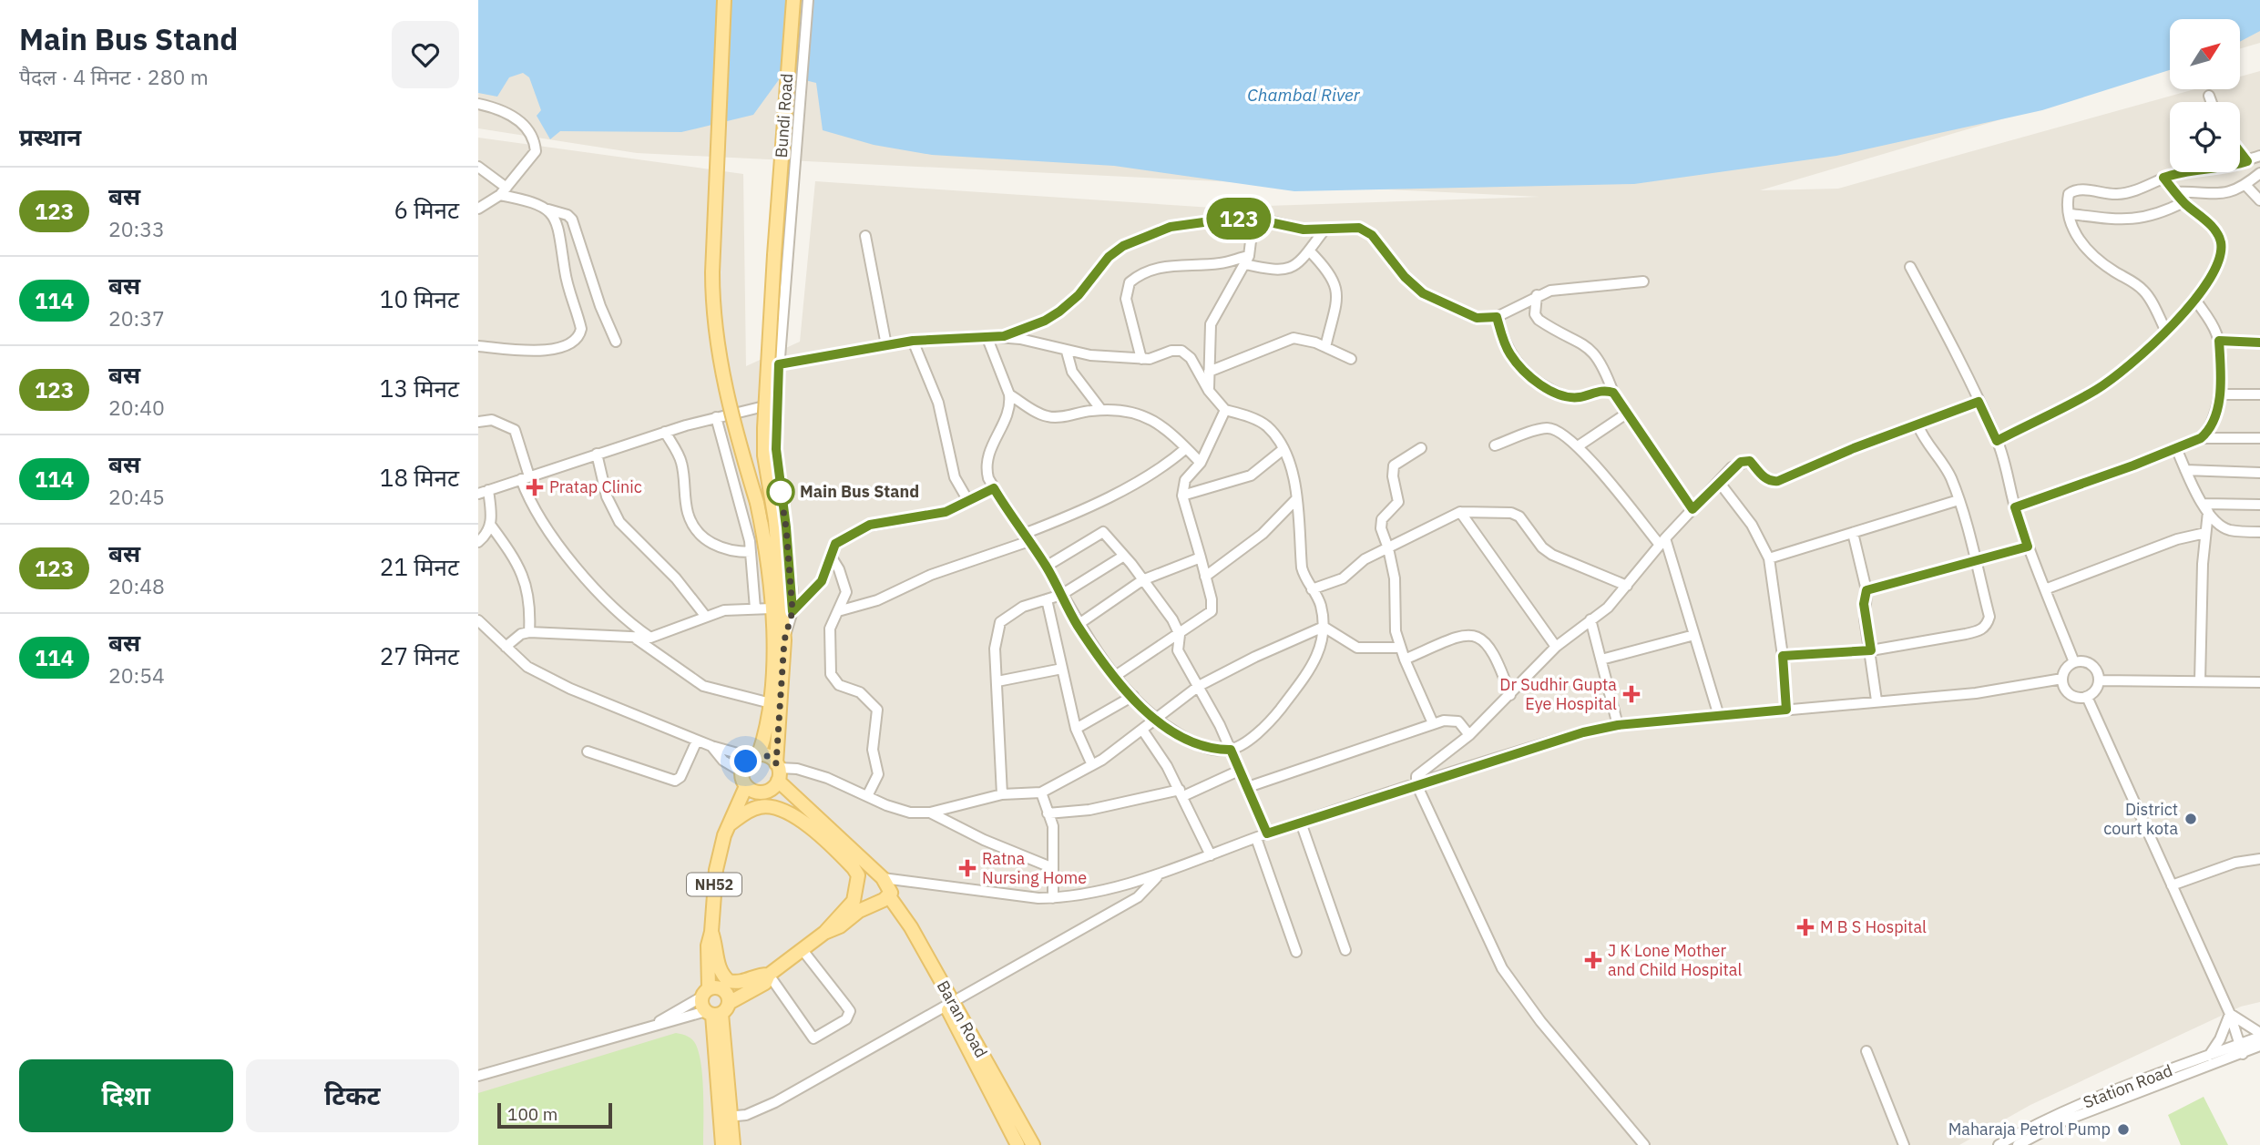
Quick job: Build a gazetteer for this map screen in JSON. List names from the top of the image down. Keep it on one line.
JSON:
{"streets":{"main road":["Bundi Road","NH52","Baran Road"],"street":["Station Road"]},"crossings":[["Bundi Road","NH52"],["Bundi Road","Baran Road"],["NH52","Baran Road"]],"water":["Chambal River"],"places":{"health":["Pratap Clinic","Dr Sudhir Gupta Eye Hospital","Ratna Nursing Home","M B S Hospital","J K Lone Mother and Child Hospital"],"other":["Main Bus Stand","District court kota","Maharaja Petrol Pump"]},"lines":["bus line 123"],"scale_bar":"100 m","north":"top right","page":{"heading":[["Main Bus Stand","पैदल · 4 मिनट · 280 m"],"प्रस्थान"],"on_map":"123","list":[{"mark":"123","name":"बस","note":"20:33","value":"6 मिनट"},{"mark":"114","name":"बस","note":"20:37","value":"10 मिनट"},{"mark":"123","name":"बस","note":"20:40","value":"13 मिनट"},{"mark":"114","name":"बस","note":"20:45","value":"18 मिनट"},{"mark":"123","name":"बस","note":"20:48","value":"21 मिनट"},{"mark":"114","name":"बस","note":"20:54","value":"27 मिनट"}],"buttons":["दिशा","टिकट"],"scale":"100 m"}}
